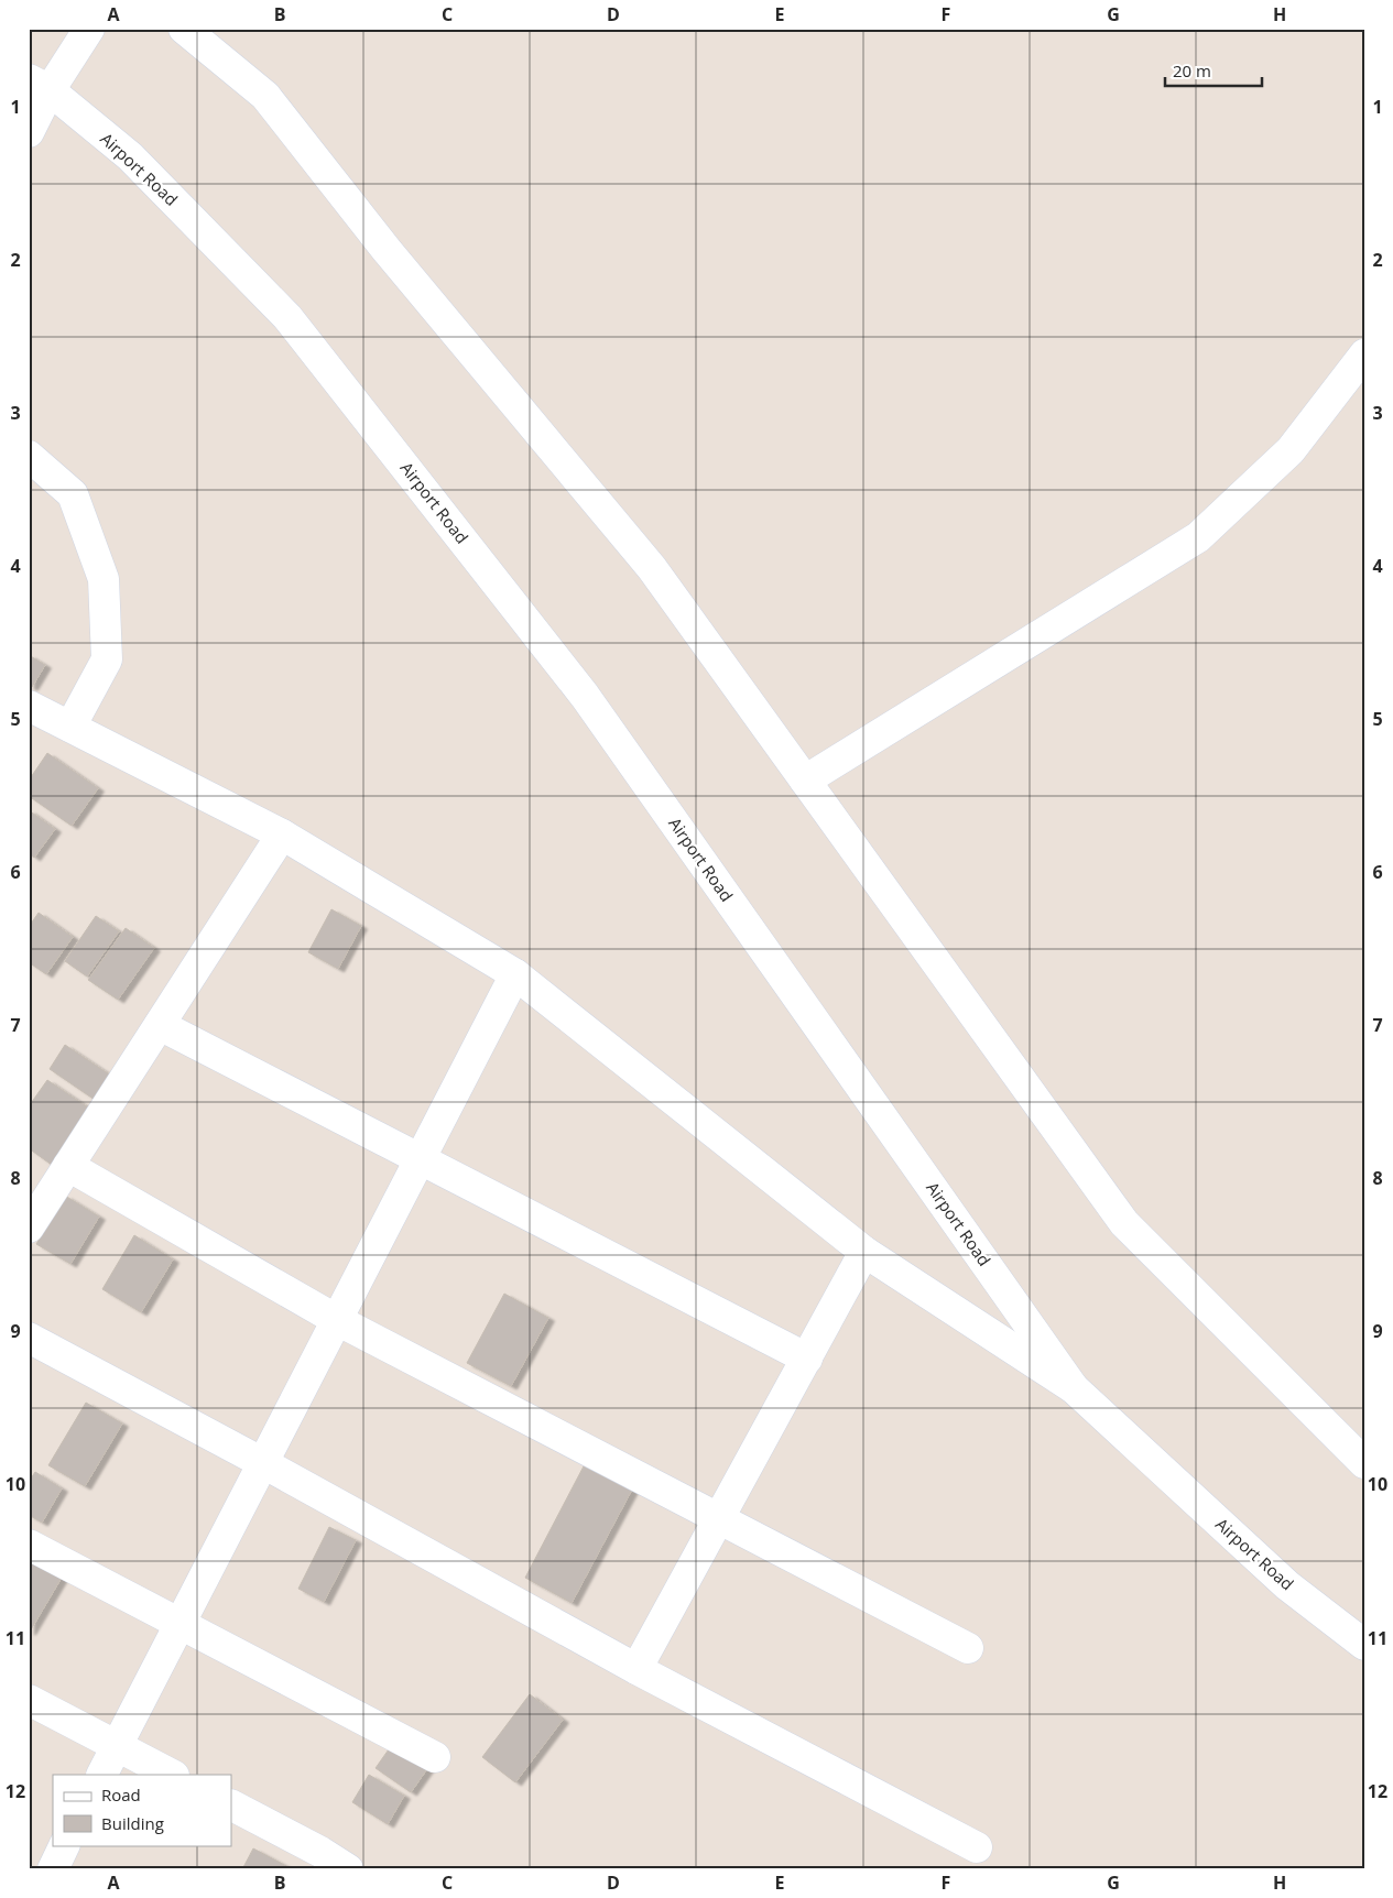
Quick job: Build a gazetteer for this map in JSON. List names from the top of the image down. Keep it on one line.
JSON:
{"streets":{"street":["Airport Road"]},"legend":["Road","Building"],"scale_bar":"20 m","grid":{"columns":["A","B","C","D","E","F","G","H"],"rows":["1","2","3","4","5","6","7","8","9","10","11","12"]}}
